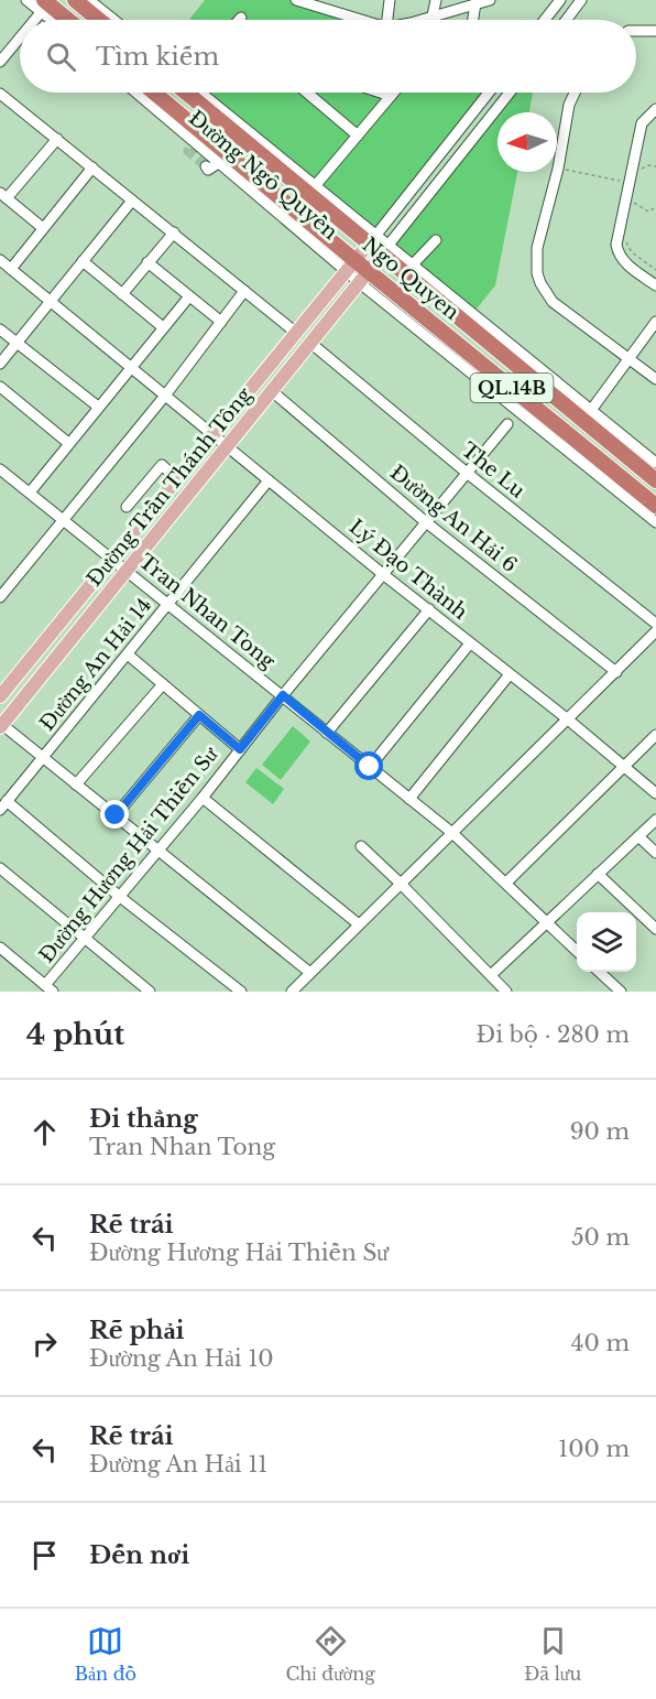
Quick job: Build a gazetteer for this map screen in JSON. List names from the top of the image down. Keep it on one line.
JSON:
{"streets":{"highway":["Ngo Quyen","QL.14B"],"main road":["Đường Trần Thánh Tông"],"street":["Đường Ngô Quyền","The Lu","Đường An Hải 6","Lý Đạo Thành","Tran Nhan Tong","Đường An Hải 14","Đường Hương Hải Thiền Sư"]},"crossings":[["Đường Ngô Quyền","Ngo Quyen"],["Đường Ngô Quyền","Đường Trần Thánh Tông"],["Ngo Quyen","Đường Trần Thánh Tông"],["The Lu","Đường Trần Thánh Tông"],["The Lu","Đường Hương Hải Thiền Sư"],["Đường Trần Thánh Tông","Đường An Hải 6"],["Đường Trần Thánh Tông","Lý Đạo Thành"],["Đường Trần Thánh Tông","Tran Nhan Tong"],["Đường An Hải 6","Đường Hương Hải Thiền Sư"],["Lý Đạo Thành","Đường An Hải 14"],["Lý Đạo Thành","Đường Hương Hải Thiền Sư"],["Tran Nhan Tong","Đường An Hải 14"],["Tran Nhan Tong","Đường Hương Hải Thiền Sư"]],"north":"left","page":{"search":"Tìm kiếm","heading":["4 phút","Đi bộ · 280 m"],"list":[["Đi thẳng","Tran Nhan Tong","90 m"],["Rẽ trái","Đường Hương Hải Thiền Sư","50 m"],["Rẽ phải","Đường An Hải 10","40 m"],["Rẽ trái","Đường An Hải 11","100 m"],"Đến nơi"],"nav":["Bản đồ","Chỉ đường","Đã lưu"]}}
